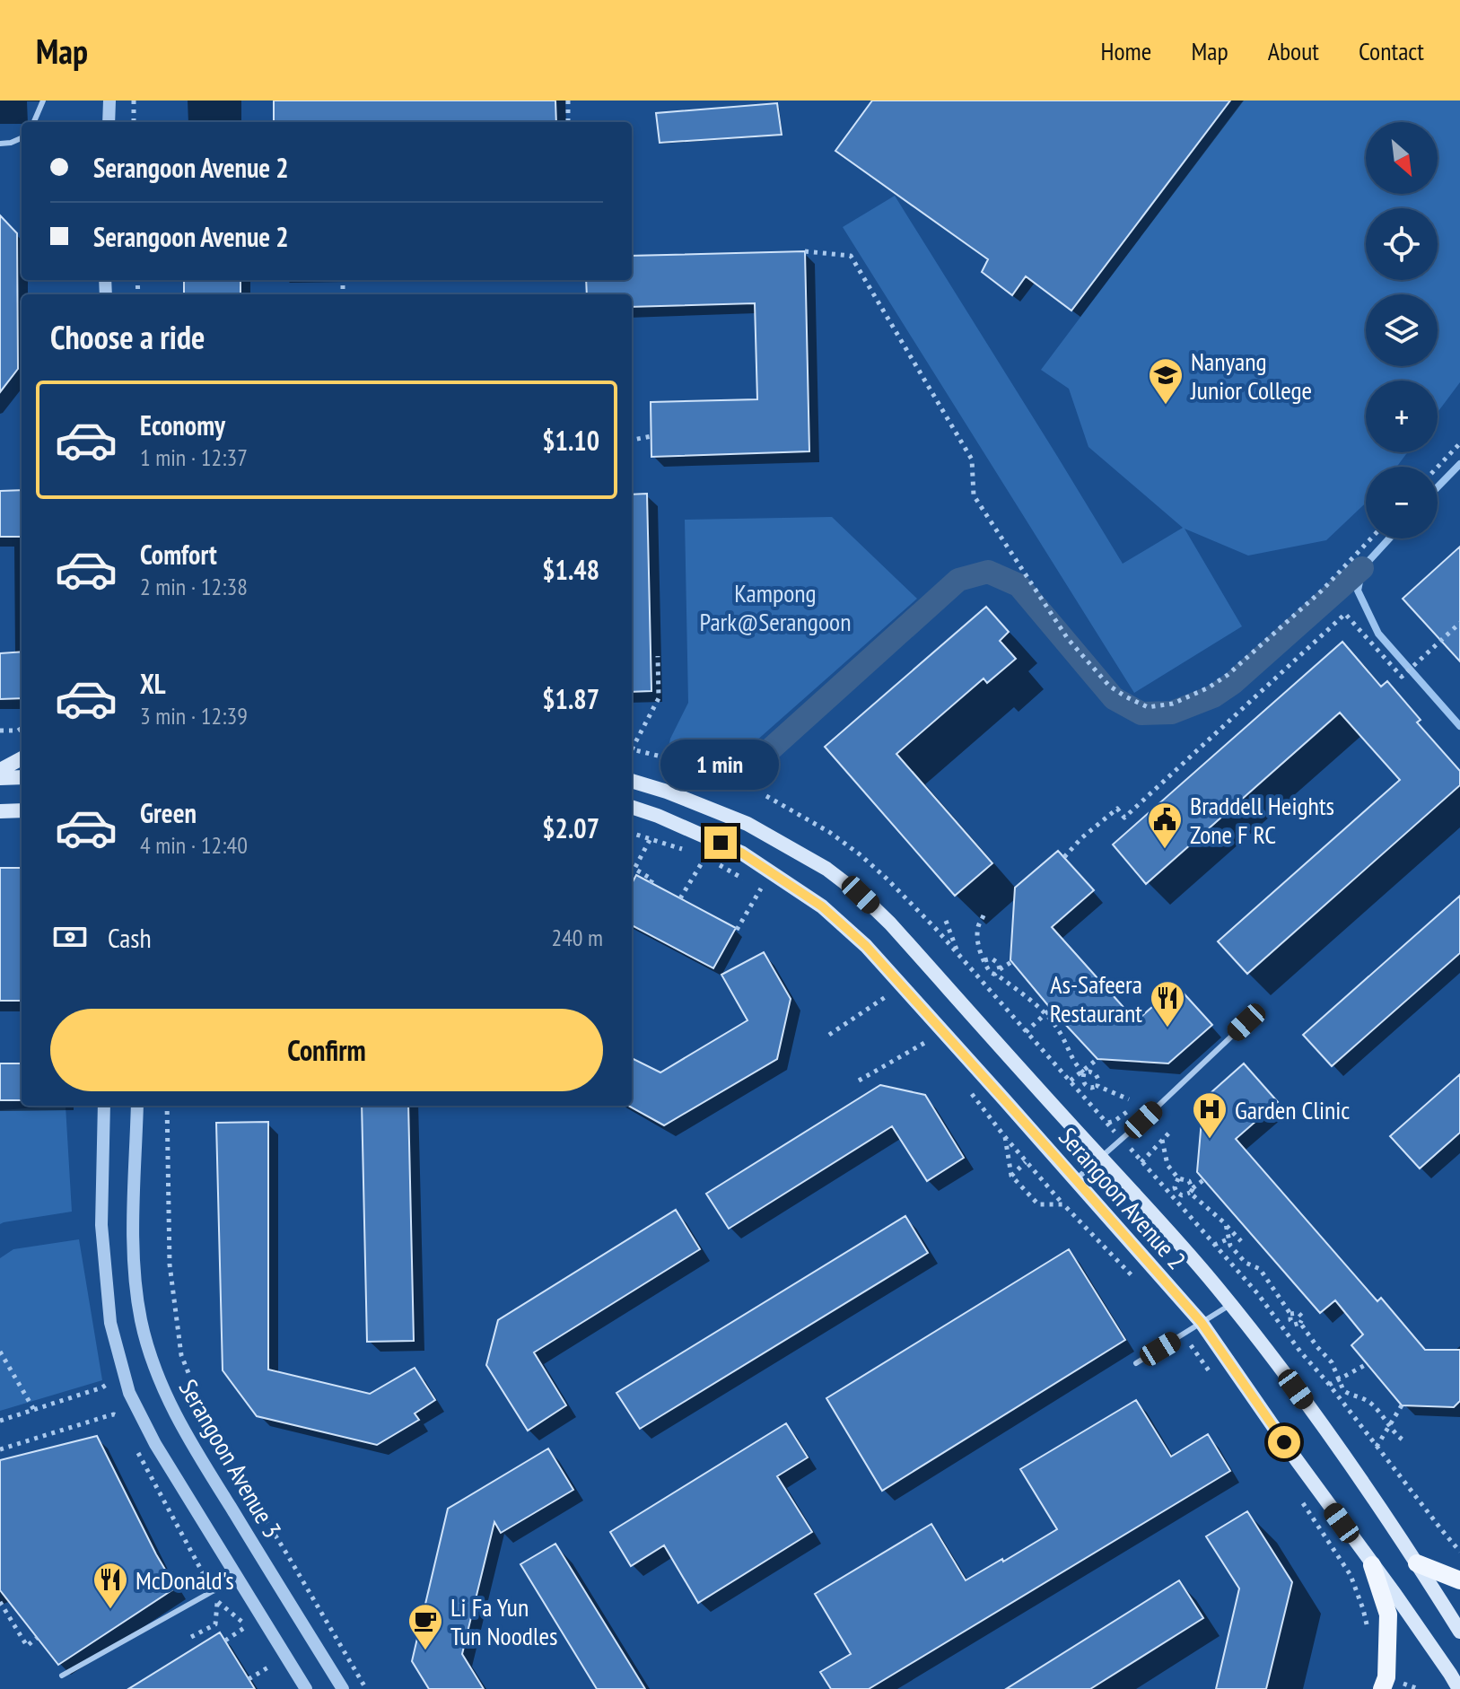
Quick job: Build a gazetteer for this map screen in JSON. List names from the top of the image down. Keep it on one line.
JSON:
{"streets":{"main road":["Serangoon Avenue 2"],"street":["Serangoon Avenue 3"]},"parks":["Kampong Park@Serangoon"],"places":{"school or university":["Nanyang Junior College"],"public building":["Braddell Heights Zone F RC"],"restaurant":["As-Safeera Restaurant","McDonald's"],"hospital":["Garden Clinic"],"cafe":["Li Fa Yun Tun Noodles"]},"north":"bottom right","page":{"header":"Map","nav":["Home","Map","About","Contact"],"map_buttons":["+","−"],"banner":["Serangoon Avenue 2","Serangoon Avenue 2"],"heading":"Choose a ride","list":[{"name":"Economy","note":"1 min · 12:37","value":"$1.10"},{"name":"Comfort","note":"2 min · 12:38","value":"$1.48"},{"name":"XL","note":"3 min · 12:39","value":"$1.87"},{"name":"Green","note":"4 min · 12:40","value":"$2.07"}],"bubble":"1 min","pay":["Cash","240 m"],"buttons":"Confirm"}}
